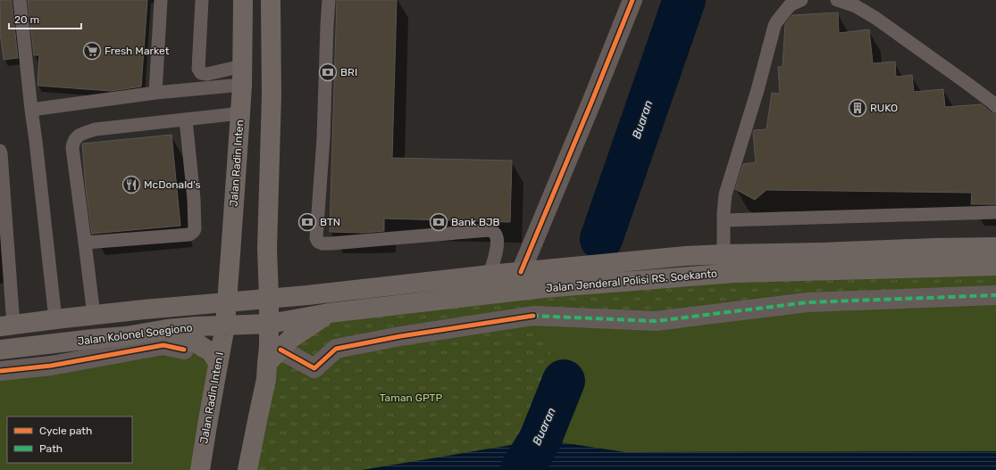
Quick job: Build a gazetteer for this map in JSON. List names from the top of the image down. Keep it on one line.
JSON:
{"streets":{"main road":["Jalan Radin Inten","Jalan Jenderal Polisi RS. Soekanto","Jalan Kolonel Soegiono","Jalan Radin Inten I"]},"crossings":[["Jalan Radin Inten","Jalan Kolonel Soegiono"],["Jalan Radin Inten","Jalan Radin Inten I"],["Jalan Jenderal Polisi RS. Soekanto","Jalan Kolonel Soegiono"],["Jalan Kolonel Soegiono","Jalan Radin Inten I"]],"water":["Buaran"],"parks":["Taman GPTP"],"places":{"supermarket":["Fresh Market"],"bank":["BRI","BTN","Bank BJB"],"building":["RUKO"],"restaurant":["McDonald's"]},"legend":["Cycle path","Path"],"scale_bar":"20 m"}
